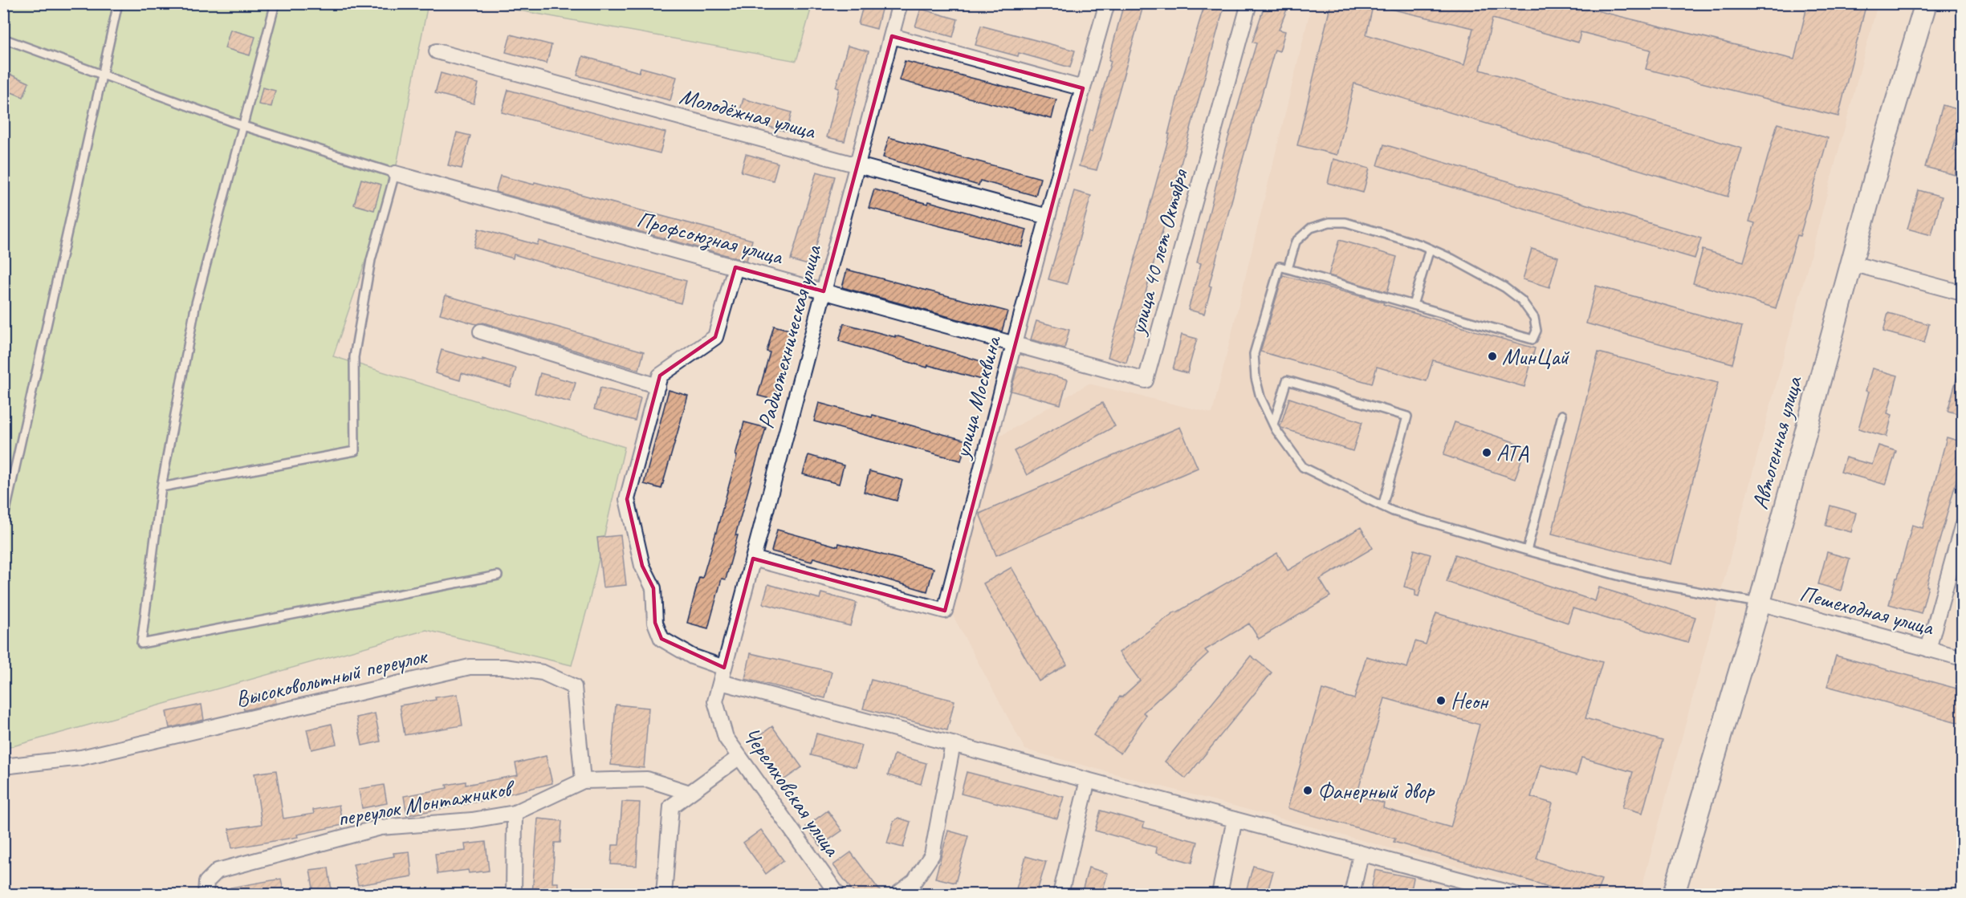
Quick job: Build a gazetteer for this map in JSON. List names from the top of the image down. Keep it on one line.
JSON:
{"streets":{"street":["Молодёжная улица","Профсоюзная улица","улица 40 лет Октября","Радиотехническая улица","улица Москвина","Автогенная улица","Пешеходная улица","Высоковольтный переулок","Черемховская улица","переулок Монтажников"]},"crossings":[["Молодёжная улица","Радиотехническая улица"],["Молодёжная улица","улица Москвина"],["Профсоюзная улица","улица 40 лет Октября"],["Профсоюзная улица","Радиотехническая улица"],["Профсоюзная улица","улица Москвина"],["улица 40 лет Октября","улица Москвина"],["Радиотехническая улица","улица Москвина"],["Радиотехническая улица","Черемховская улица"],["Автогенная улица","Пешеходная улица"],["Высоковольтный переулок","переулок Монтажников"]],"places":["МинЦай","АТА","Неон","Фанерный двор"]}
